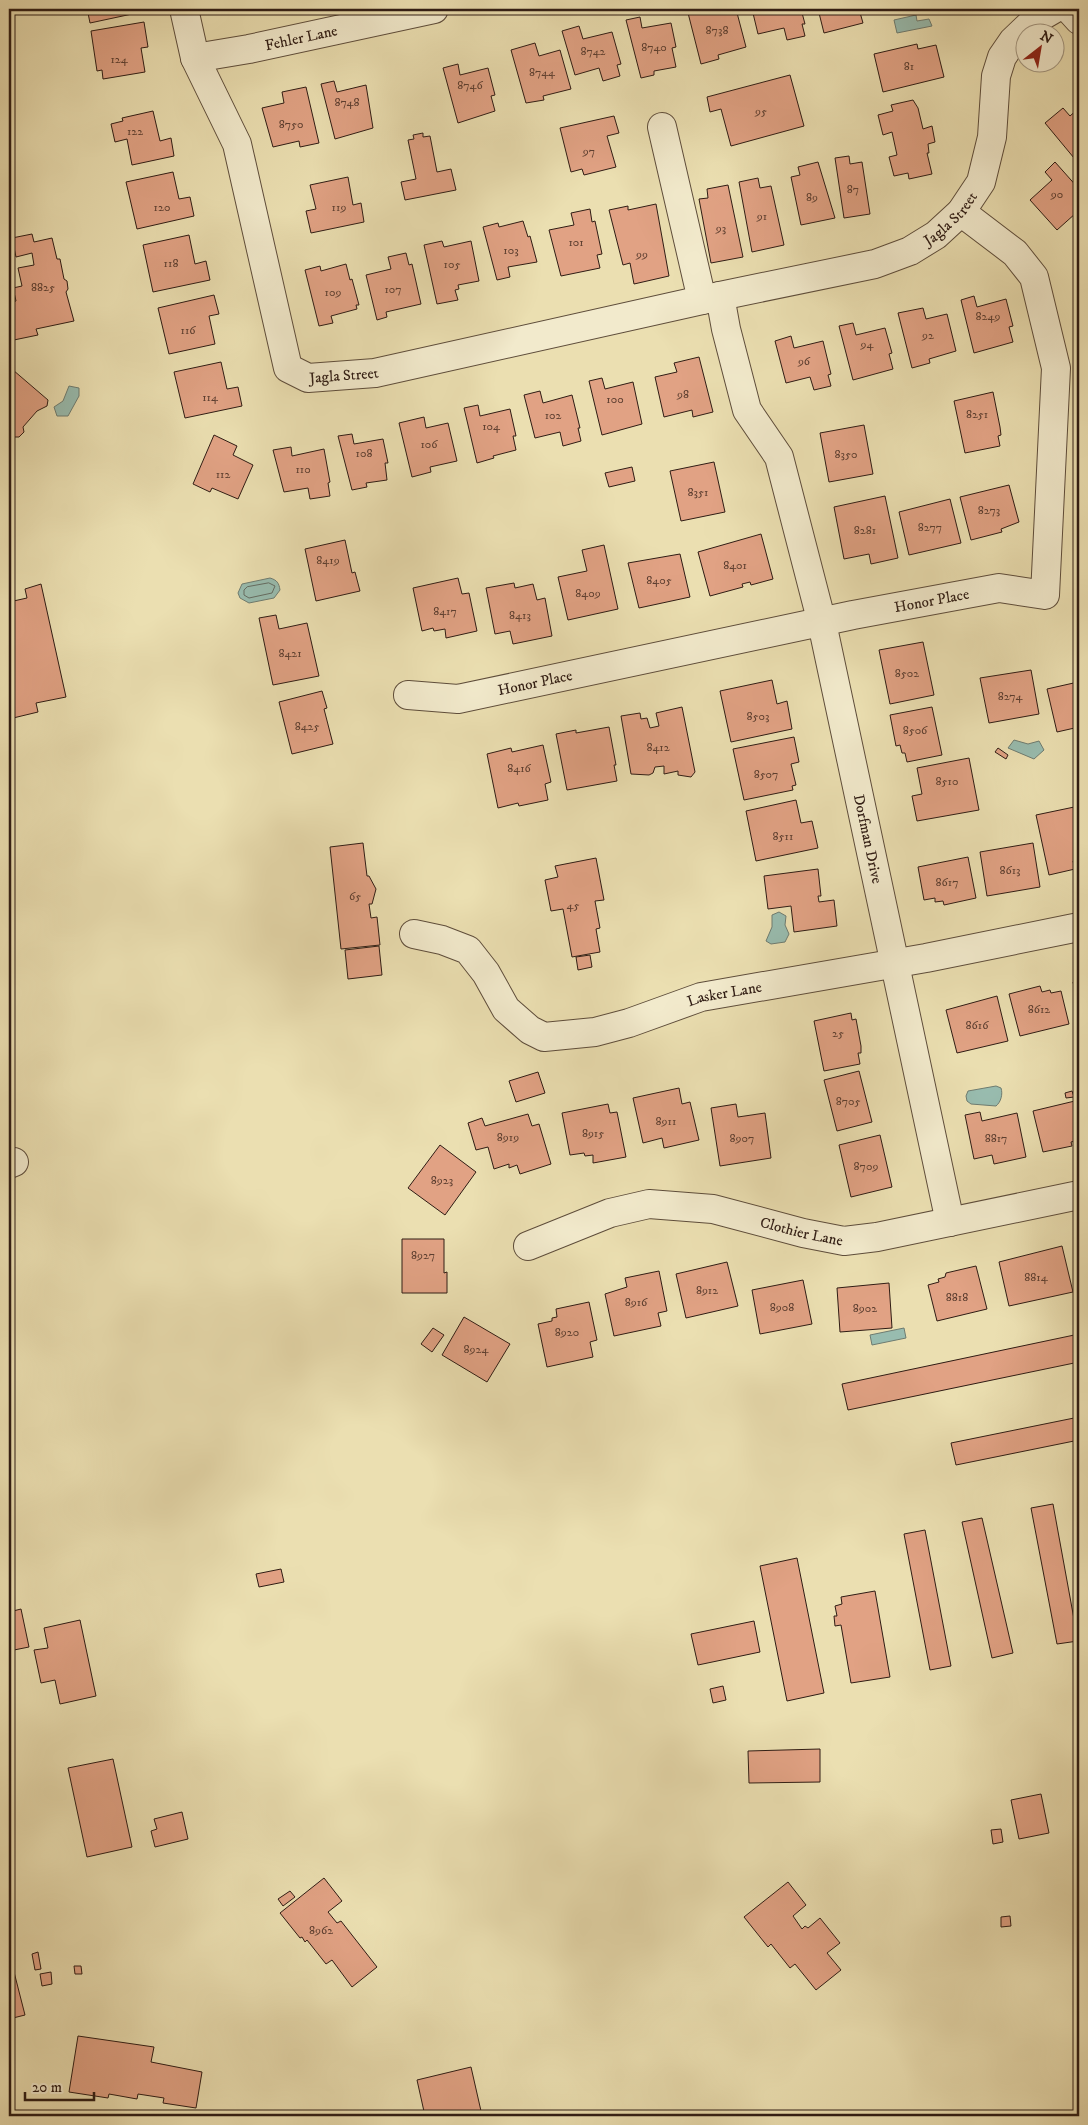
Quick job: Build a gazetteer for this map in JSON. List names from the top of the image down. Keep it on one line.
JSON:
{"streets":{"street":["Fehler Lane","Jagla Street","Honor Place","Dorfman Drive","Lasker Lane","Clothier Lane"]},"crossings":[["Fehler Lane","Jagla Street"],["Jagla Street","Honor Place"],["Jagla Street","Dorfman Drive"],["Honor Place","Dorfman Drive"],["Dorfman Drive","Lasker Lane"],["Dorfman Drive","Clothier Lane"]],"house_numbers":["8738","8740","8742","124","81","8744","8746","8748","95","8750","122","97","87","90","89","120","119","91","93","101","103","99","118","105","8825","107","109","8249","116","92","94","96","98","114","100","8251","102","104","106","108","8350","110","112","8351","8273","8277","8281","8419","8401","8405","8409","8417","8413","8421","8502","8274","8503","8425","8506","8412","8416","8507","8510","8511","8613","8617","65","45","8612","8616","25","8705","8911","8915","8919","8907","8817","8709","8923","8927","8814","8912","8818","8916","8908","8902","8920","8924","8962"],"scale_bar":"20 m","north":"top right"}
